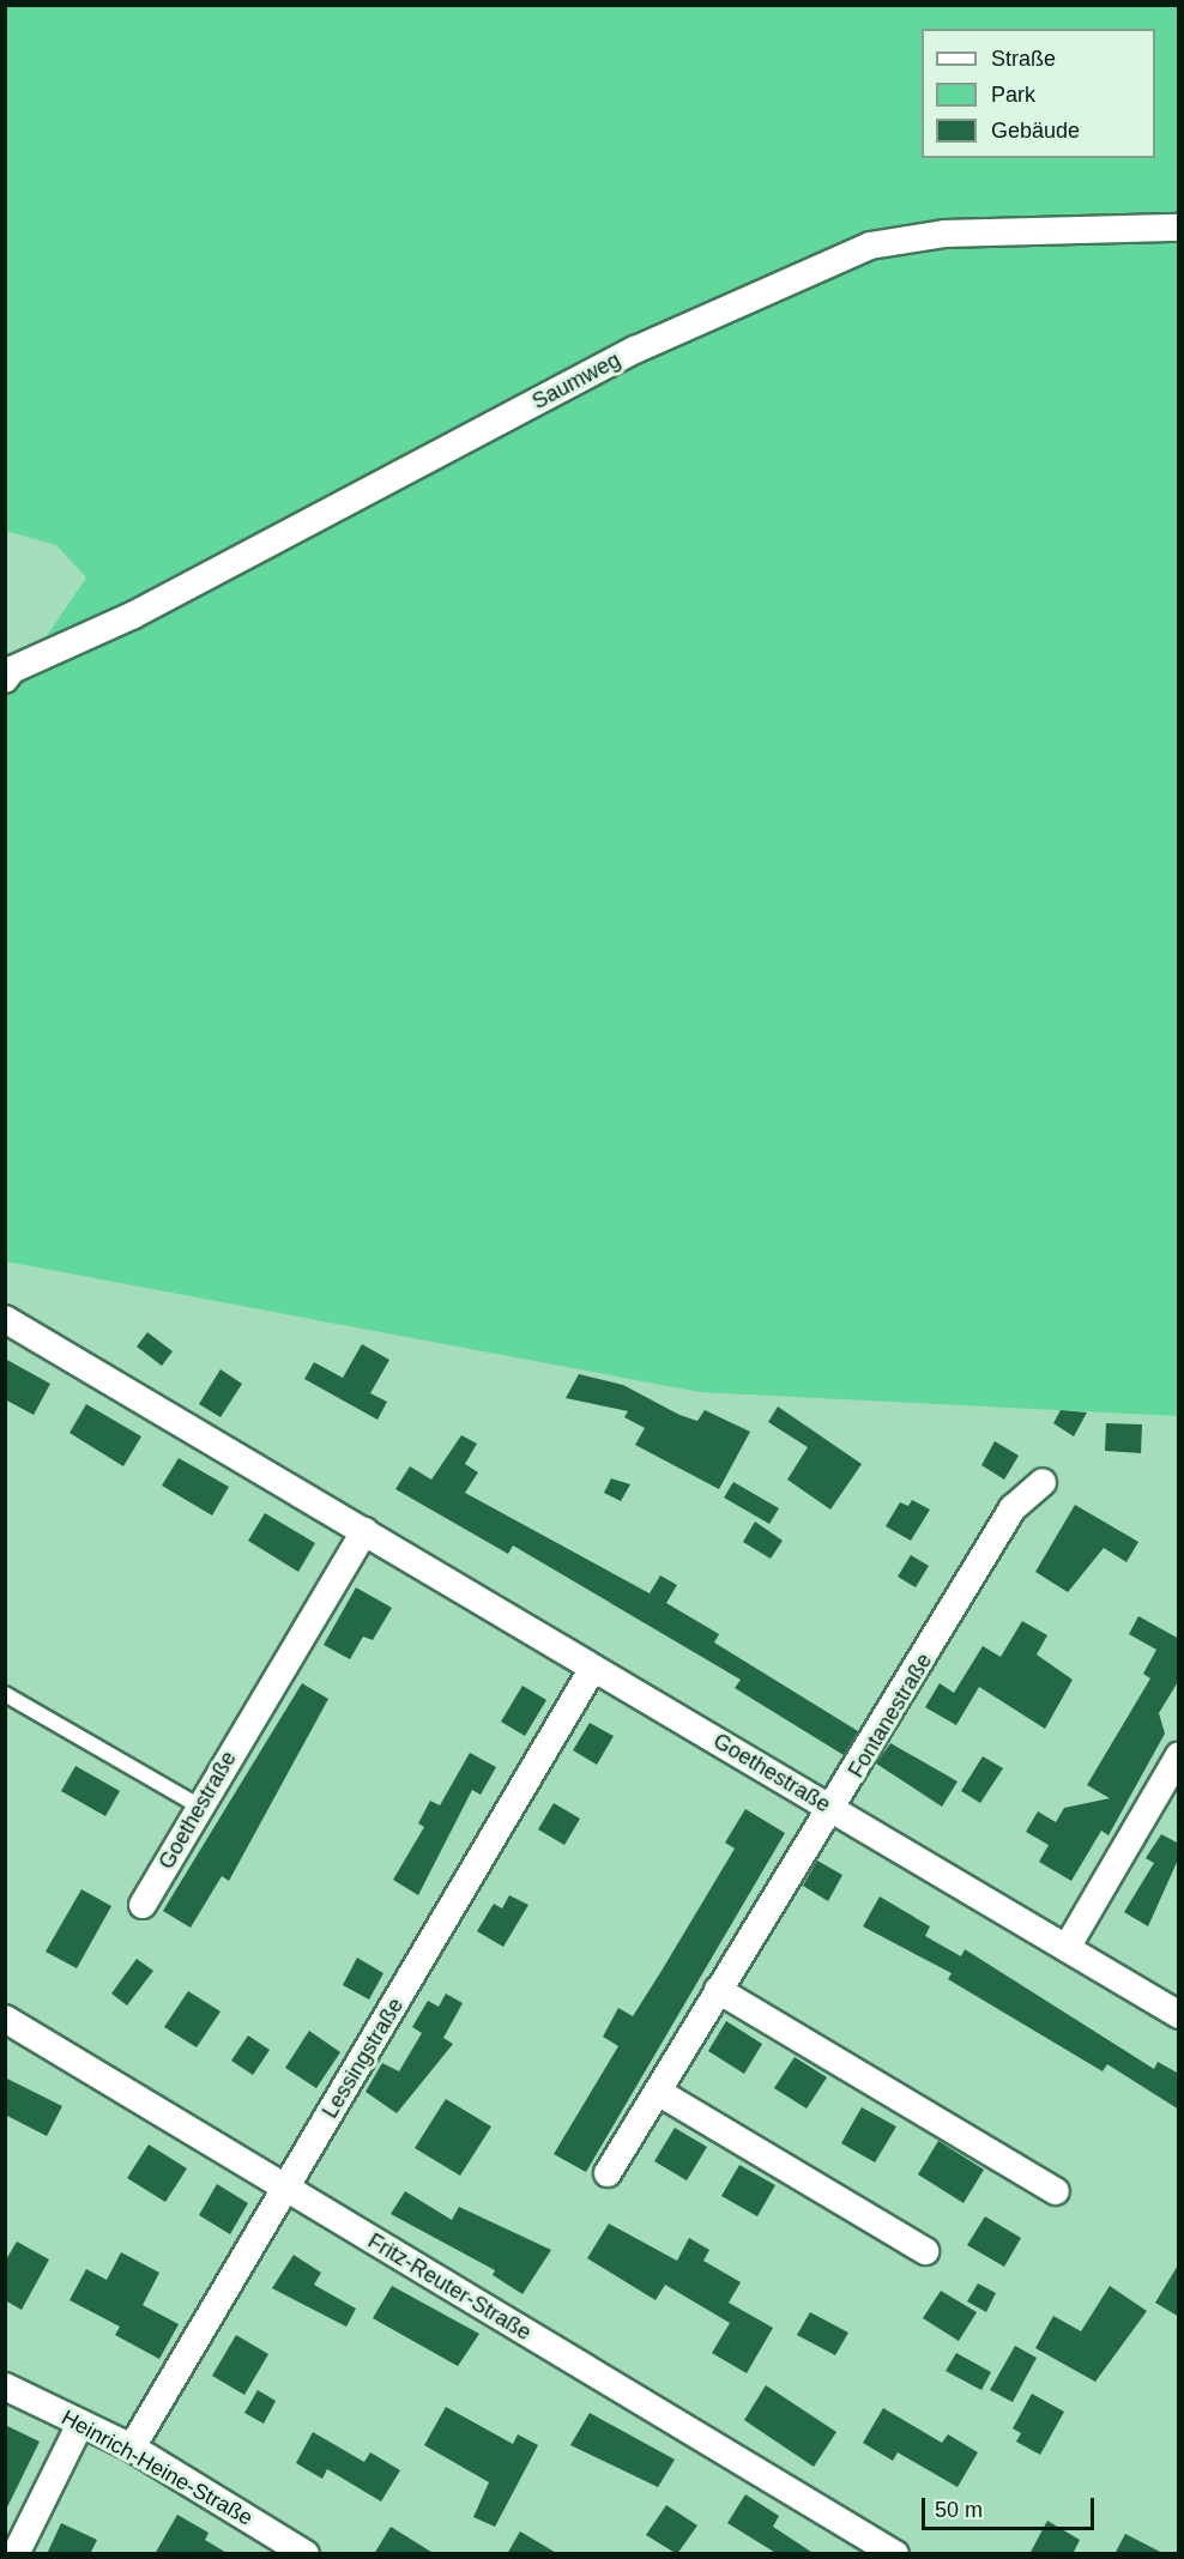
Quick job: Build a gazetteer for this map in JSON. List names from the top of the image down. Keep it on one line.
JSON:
{"streets":{"street":["Saumweg","Fontanestraße","Goethestraße","Lessingstraße","Fritz-Reuter-Straße","Heinrich-Heine-Straße"]},"crossings":[["Fontanestraße","Goethestraße"],["Goethestraße","Lessingstraße"],["Lessingstraße","Fritz-Reuter-Straße"],["Lessingstraße","Heinrich-Heine-Straße"]],"legend":["Straße","Park","Gebäude"],"scale_bar":"50 m"}
